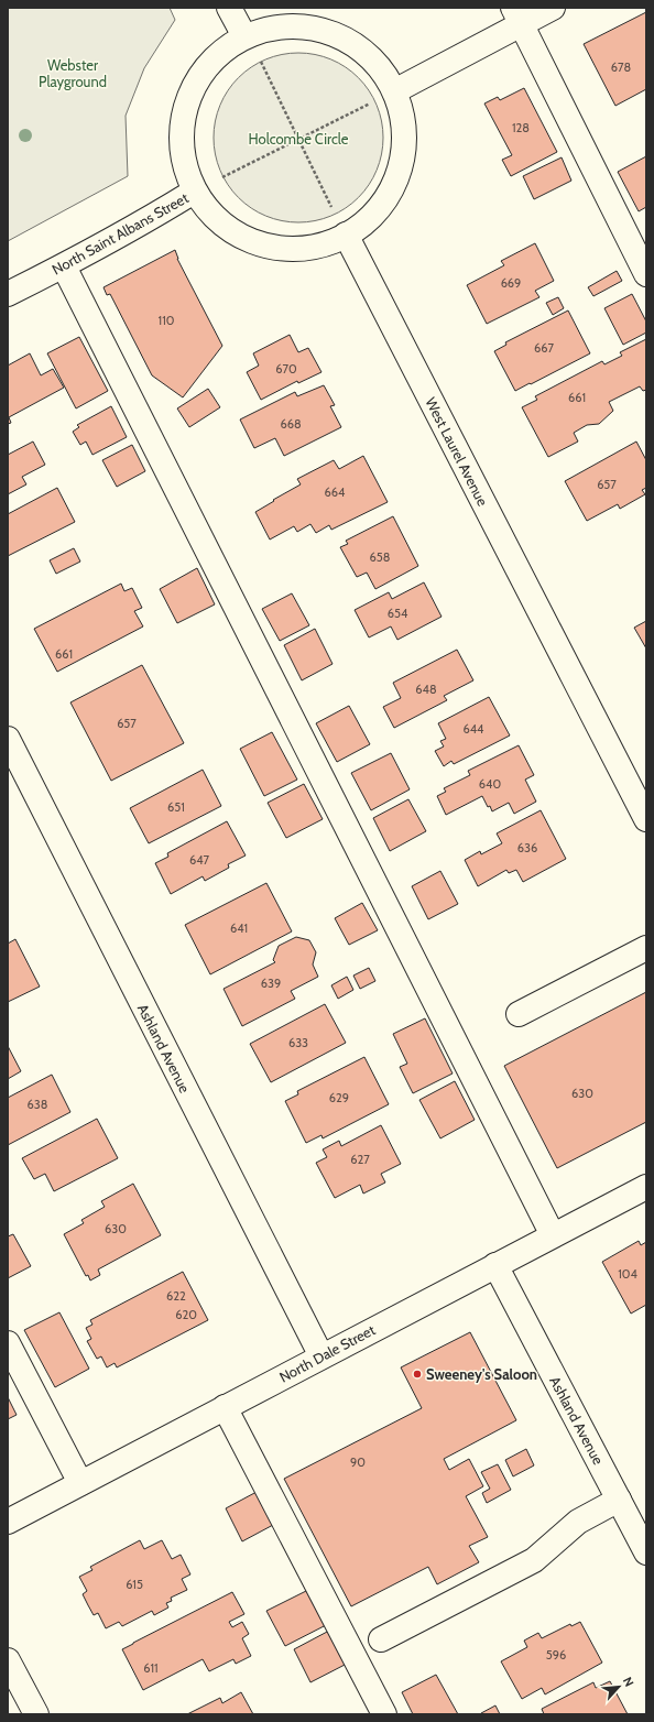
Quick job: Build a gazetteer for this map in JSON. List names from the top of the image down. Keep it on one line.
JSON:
{"streets":{"street":["North Saint Albans Street","West Laurel Avenue","Ashland Avenue","North Dale Street"]},"crossings":[["North Saint Albans Street","West Laurel Avenue"],["Ashland Avenue","North Dale Street"]],"parks":["Webster Playground","Holcombe Circle"],"places":["Sweeney's Saloon"],"house_numbers":["678","128","669","110","667","670","661","668","657","664","658","654","661","648","657","644","640","651","636","647","641","639","633","630","629","638","627","630","104","622","620","90","615","596","611"],"north":"top right"}
